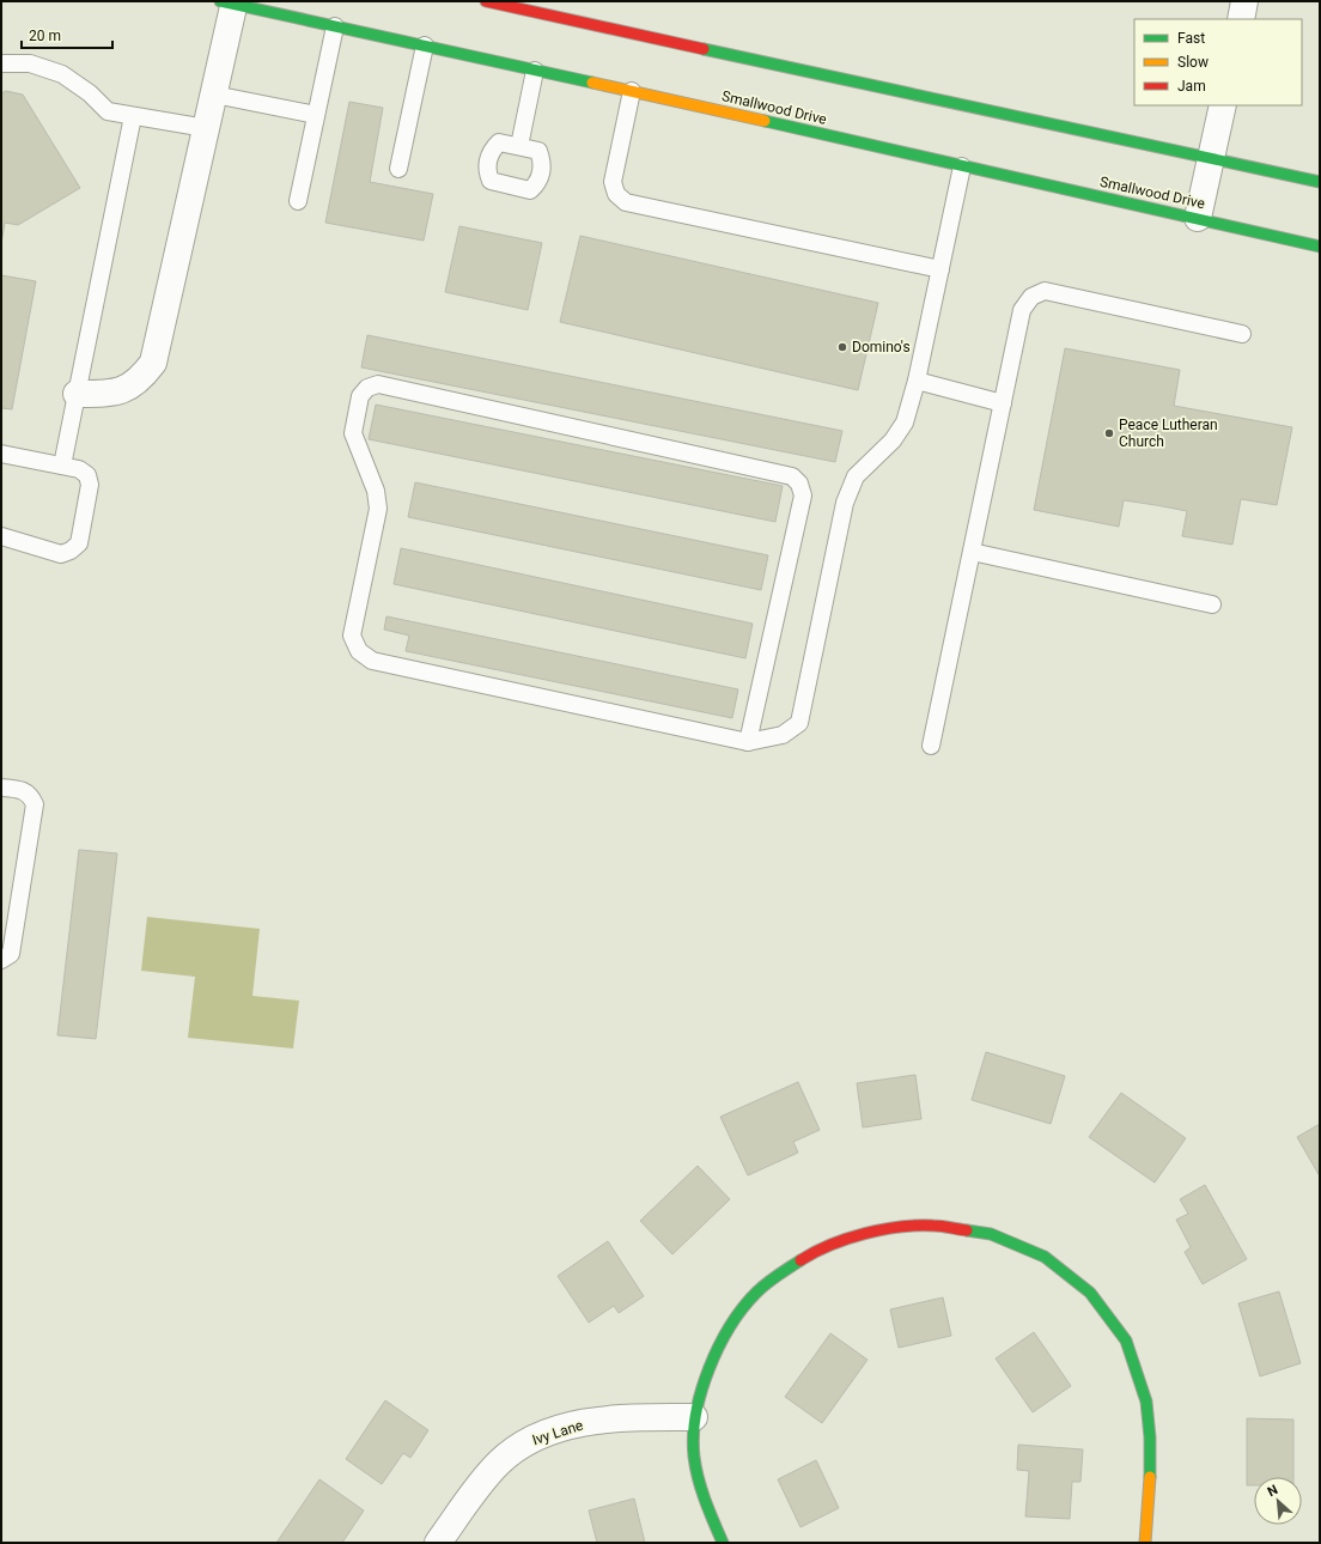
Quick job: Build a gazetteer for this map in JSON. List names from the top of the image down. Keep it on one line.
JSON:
{"streets":{"main road":["Smallwood Drive"],"street":["Ivy Lane"]},"places":["Domino's","Peace Lutheran Church"],"legend":["Fast","Slow","Jam"],"scale_bar":"20 m","north":"top left"}
